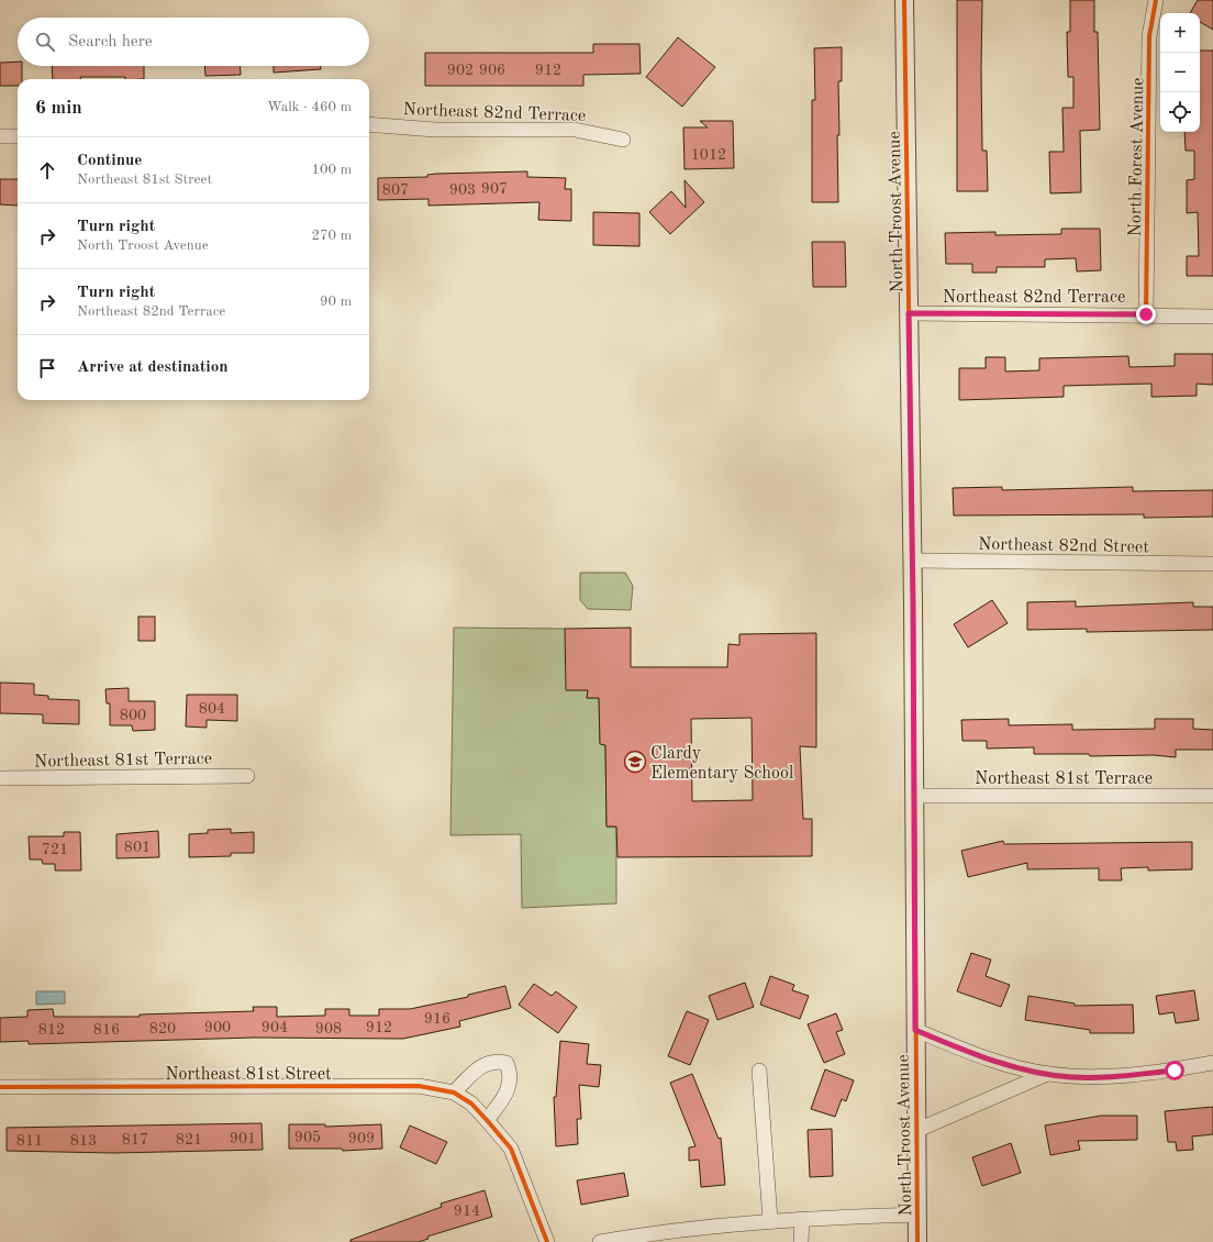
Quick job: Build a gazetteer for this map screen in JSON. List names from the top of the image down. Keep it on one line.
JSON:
{"streets":{"street":["Northeast 82nd Terrace","North Forest Avenue","North Troost Avenue","Northeast 82nd Street","Northeast 81st Terrace","Northeast 81st Street"]},"crossings":[["Northeast 82nd Terrace","North Forest Avenue"],["Northeast 82nd Terrace","North Troost Avenue"],["North Troost Avenue","Northeast 82nd Street"],["North Troost Avenue","Northeast 81st Terrace"]],"places":{"school or university":["Clardy Elementary School"]},"house_numbers":["902","906","912","1012","907","807","903","804","800","801","721","916","900","904","912","820","908","812","816","905","901","909","817","821","811","813","914"],"page":{"map_buttons":["+","−"],"search":"Search here","heading":["6 min","Walk · 460 m"],"list":[["Continue","Northeast 81st Street","100 m"],["Turn right","North Troost Avenue","270 m"],["Turn right","Northeast 82nd Terrace","90 m"],"Arrive at destination"]}}
